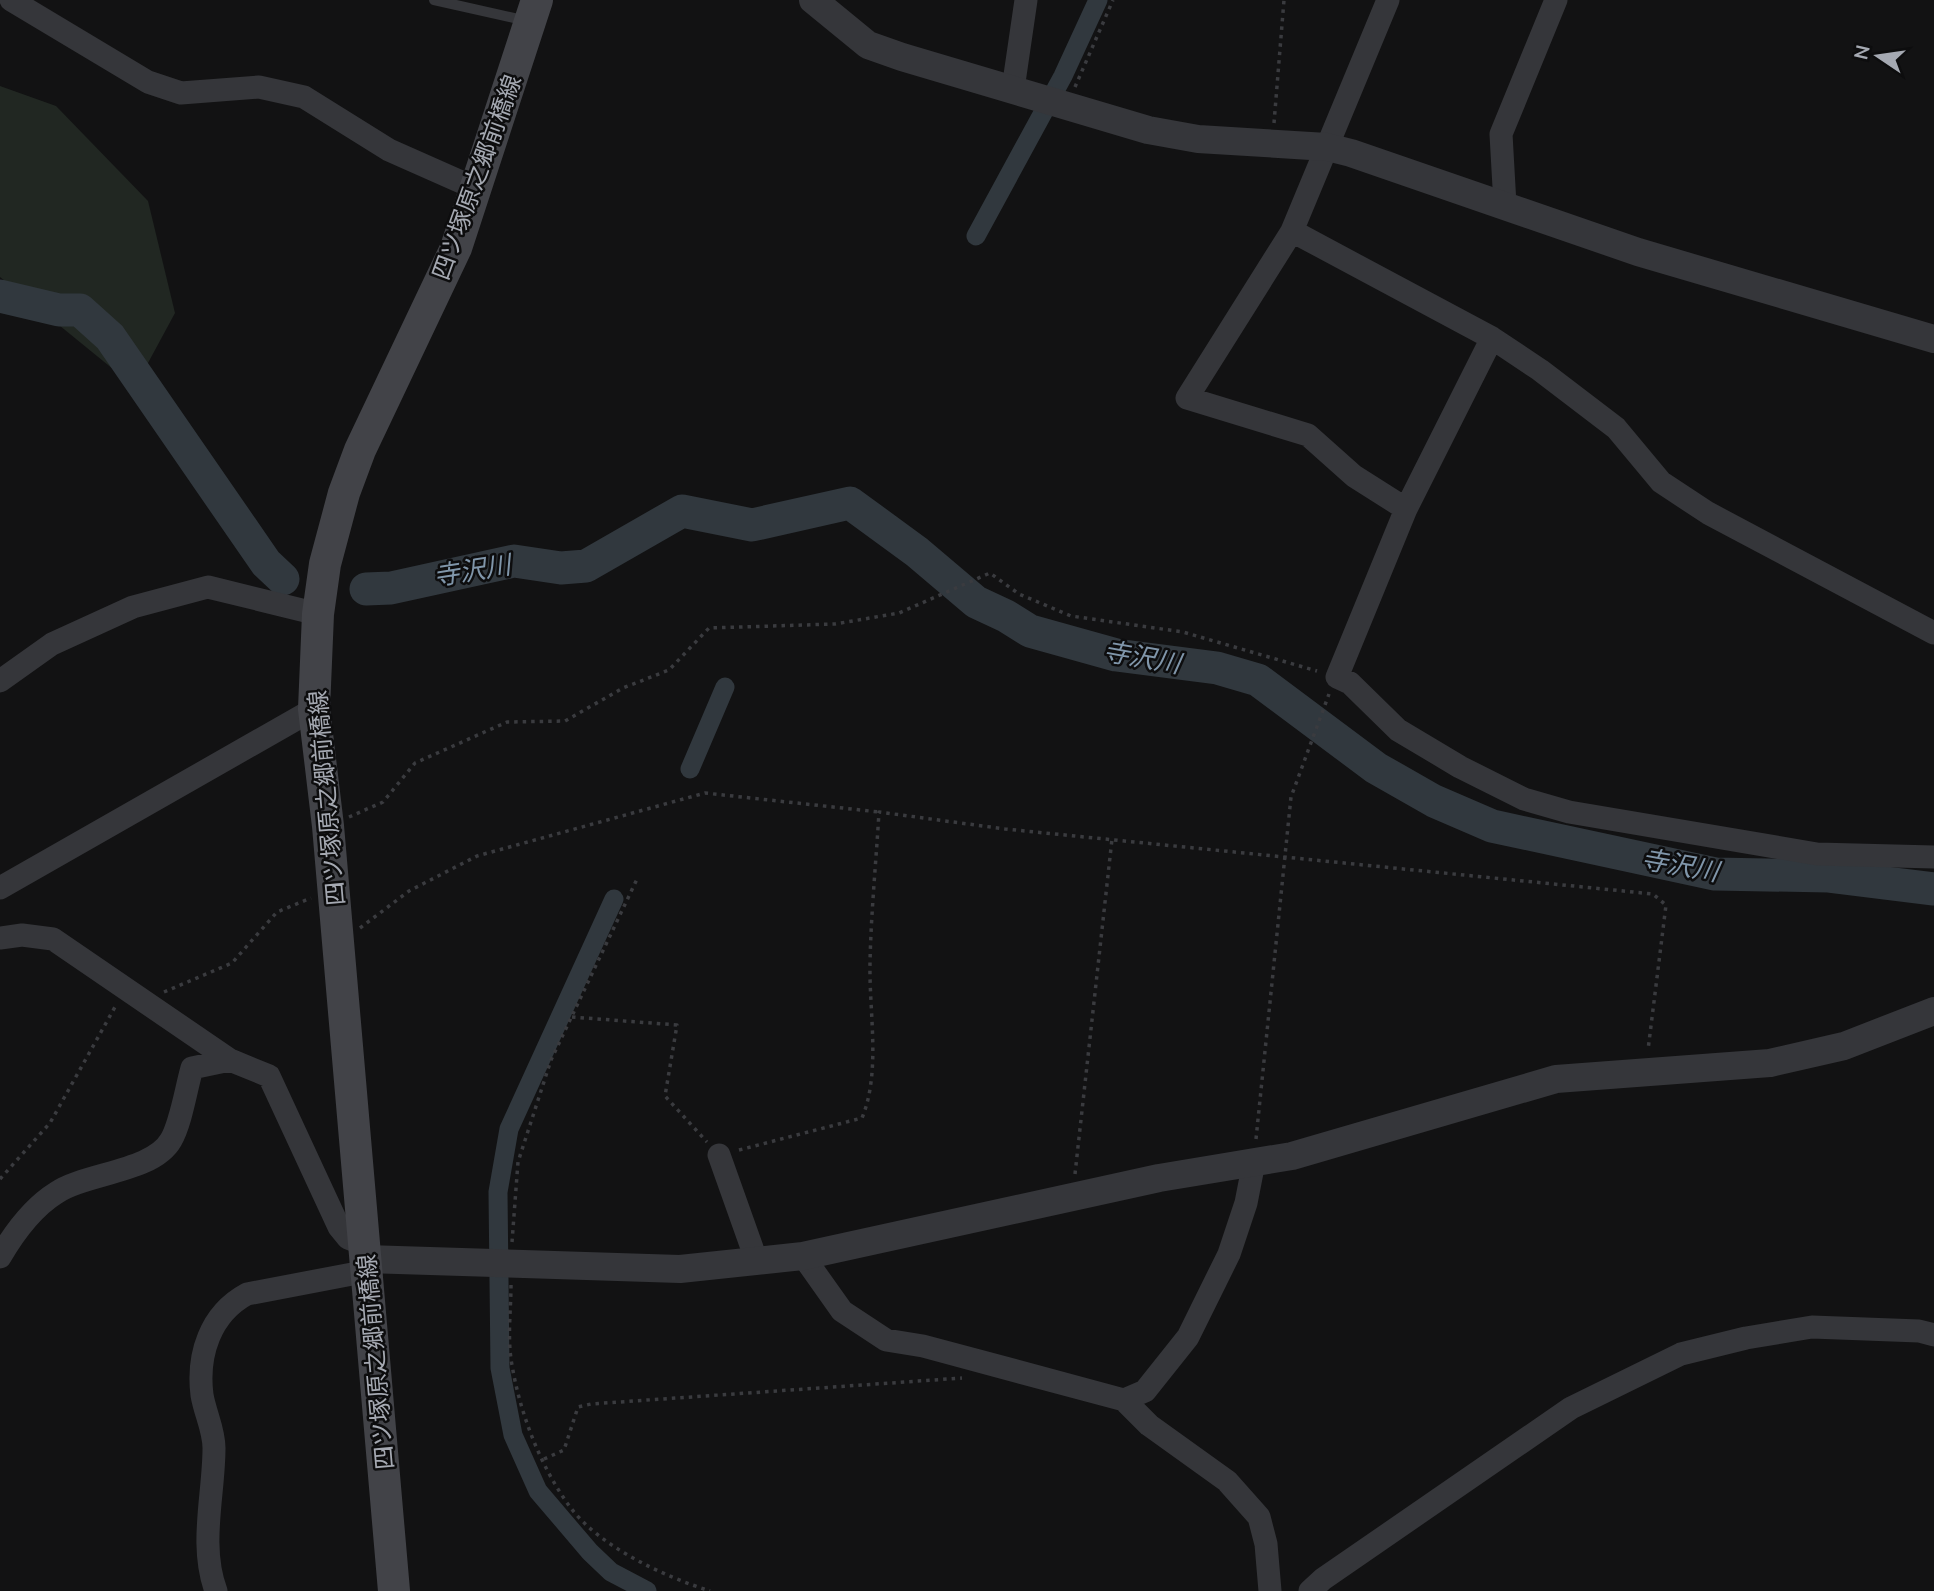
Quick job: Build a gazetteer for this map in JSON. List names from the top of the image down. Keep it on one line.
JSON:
{"streets":{"main road":["四ツ塚原之郷前橋線"]},"water":["寺沢川"],"north":"left"}
